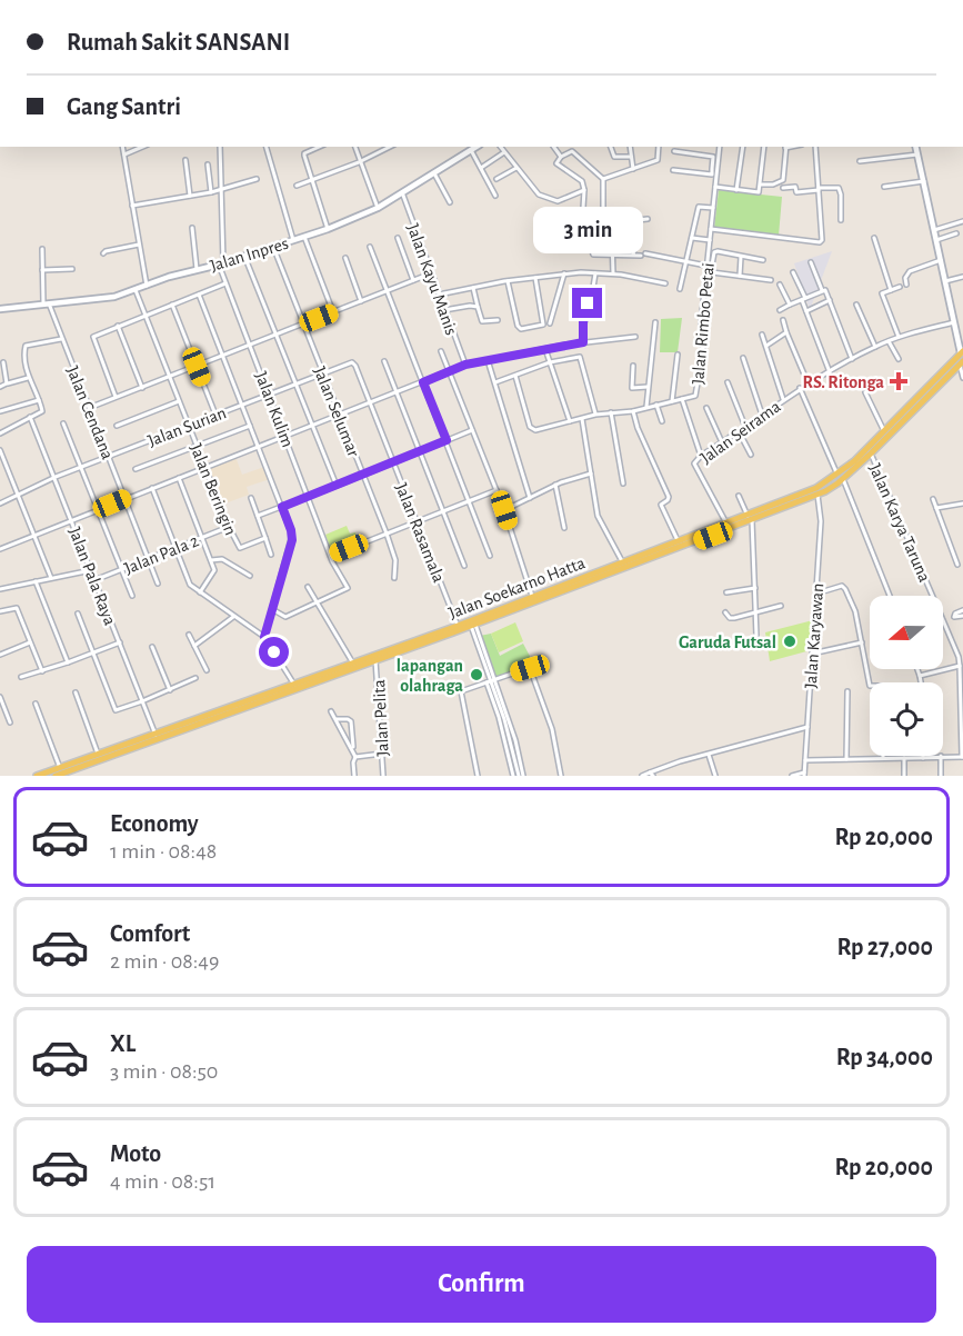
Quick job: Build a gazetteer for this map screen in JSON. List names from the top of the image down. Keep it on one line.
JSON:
{"streets":{"main road":["Jalan Inpres","Jalan Soekarno Hatta"],"street":["Jalan Kayu Manis","Jalan Rimbo Petai","Jalan Kulim","Jalan Selumar","Jalan Cendana","Jalan Surian","Jalan Seirama","Jalan Beringin","Jalan Karya Taruna","Jalan Rasamala","Jalan Pala 2","Jalan Pala Raya","Jalan Karyawan","Jalan Pelita"]},"crossings":[["Jalan Inpres","Jalan Kayu Manis"],["Jalan Inpres","Jalan Kulim"],["Jalan Inpres","Jalan Selumar"],["Jalan Inpres","Jalan Cendana"],["Jalan Inpres","Jalan Beringin"],["Jalan Kayu Manis","Jalan Soekarno Hatta"],["Jalan Kulim","Jalan Surian"],["Jalan Selumar","Jalan Surian"],["Jalan Cendana","Jalan Surian"],["Jalan Cendana","Jalan Pala 2"],["Jalan Surian","Jalan Beringin"],["Jalan Surian","Jalan Rasamala"],["Jalan Surian","Jalan Pala Raya"],["Jalan Seirama","Jalan Soekarno Hatta"],["Jalan Beringin","Jalan Pala 2"],["Jalan Karya Taruna","Jalan Soekarno Hatta"],["Jalan Rasamala","Jalan Soekarno Hatta"],["Jalan Pala 2","Jalan Pala Raya"],["Jalan Pala Raya","Jalan Soekarno Hatta"],["Jalan Soekarno Hatta","Jalan Karyawan"],["Jalan Soekarno Hatta","Jalan Pelita"]],"places":{"health":["RS. Ritonga"],"other":["Garuda Futsal","lapangan olahraga"]},"north":"left","page":{"banner":["Rumah Sakit SANSANI","Gang Santri"],"bubble":"3 min","list":[{"name":"Economy","note":"1 min · 08:48","value":"Rp 20,000"},{"name":"Comfort","note":"2 min · 08:49","value":"Rp 27,000"},{"name":"XL","note":"3 min · 08:50","value":"Rp 34,000"},{"name":"Moto","note":"4 min · 08:51","value":"Rp 20,000"}],"buttons":"Confirm"}}
